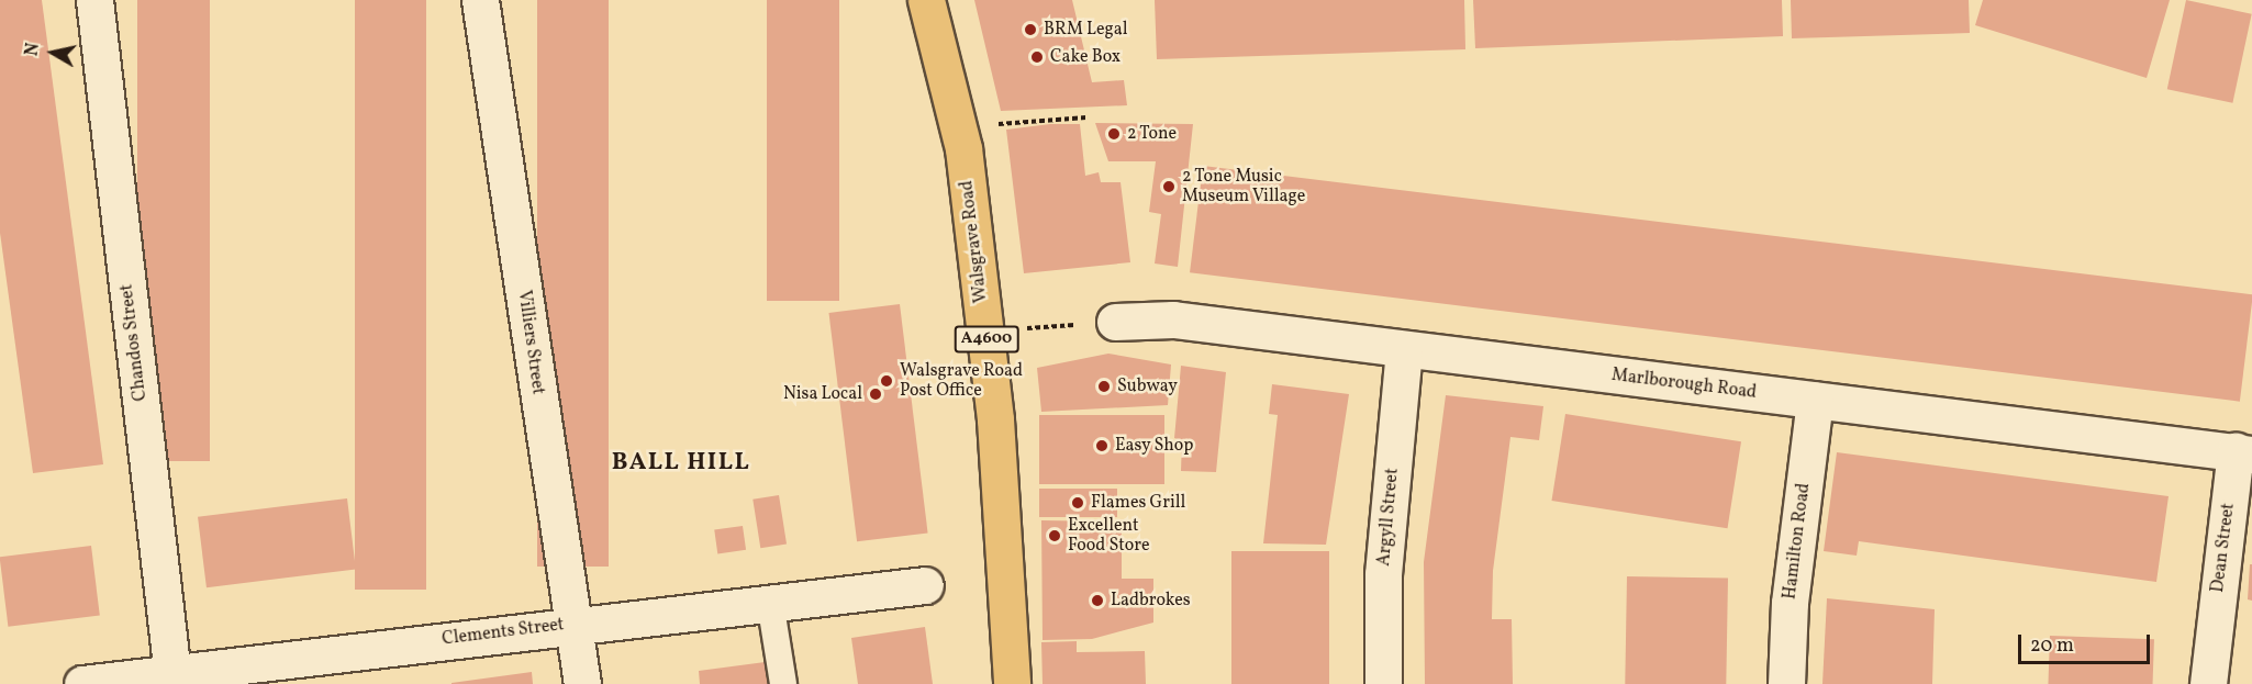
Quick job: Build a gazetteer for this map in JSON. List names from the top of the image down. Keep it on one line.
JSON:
{"streets":{"highway":["Walsgrave Road","A4600"],"street":["Chandos Street","Villiers Street","Marlborough Road","Argyll Street","Hamilton Road","Dean Street","Clements Street"]},"crossings":[["Chandos Street","Clements Street"],["Villiers Street","Clements Street"],["Marlborough Road","Argyll Street"],["Marlborough Road","Hamilton Road"],["Marlborough Road","Dean Street"]],"districts":["BALL HILL"],"places":["BRM Legal","Cake Box","2 Tone","2 Tone Music Museum Village","Walsgrave Road Post Office","Subway","Nisa Local","Easy Shop","Flames Grill","Excellent Food Store","Ladbrokes"],"scale_bar":"20 m","north":"left"}
